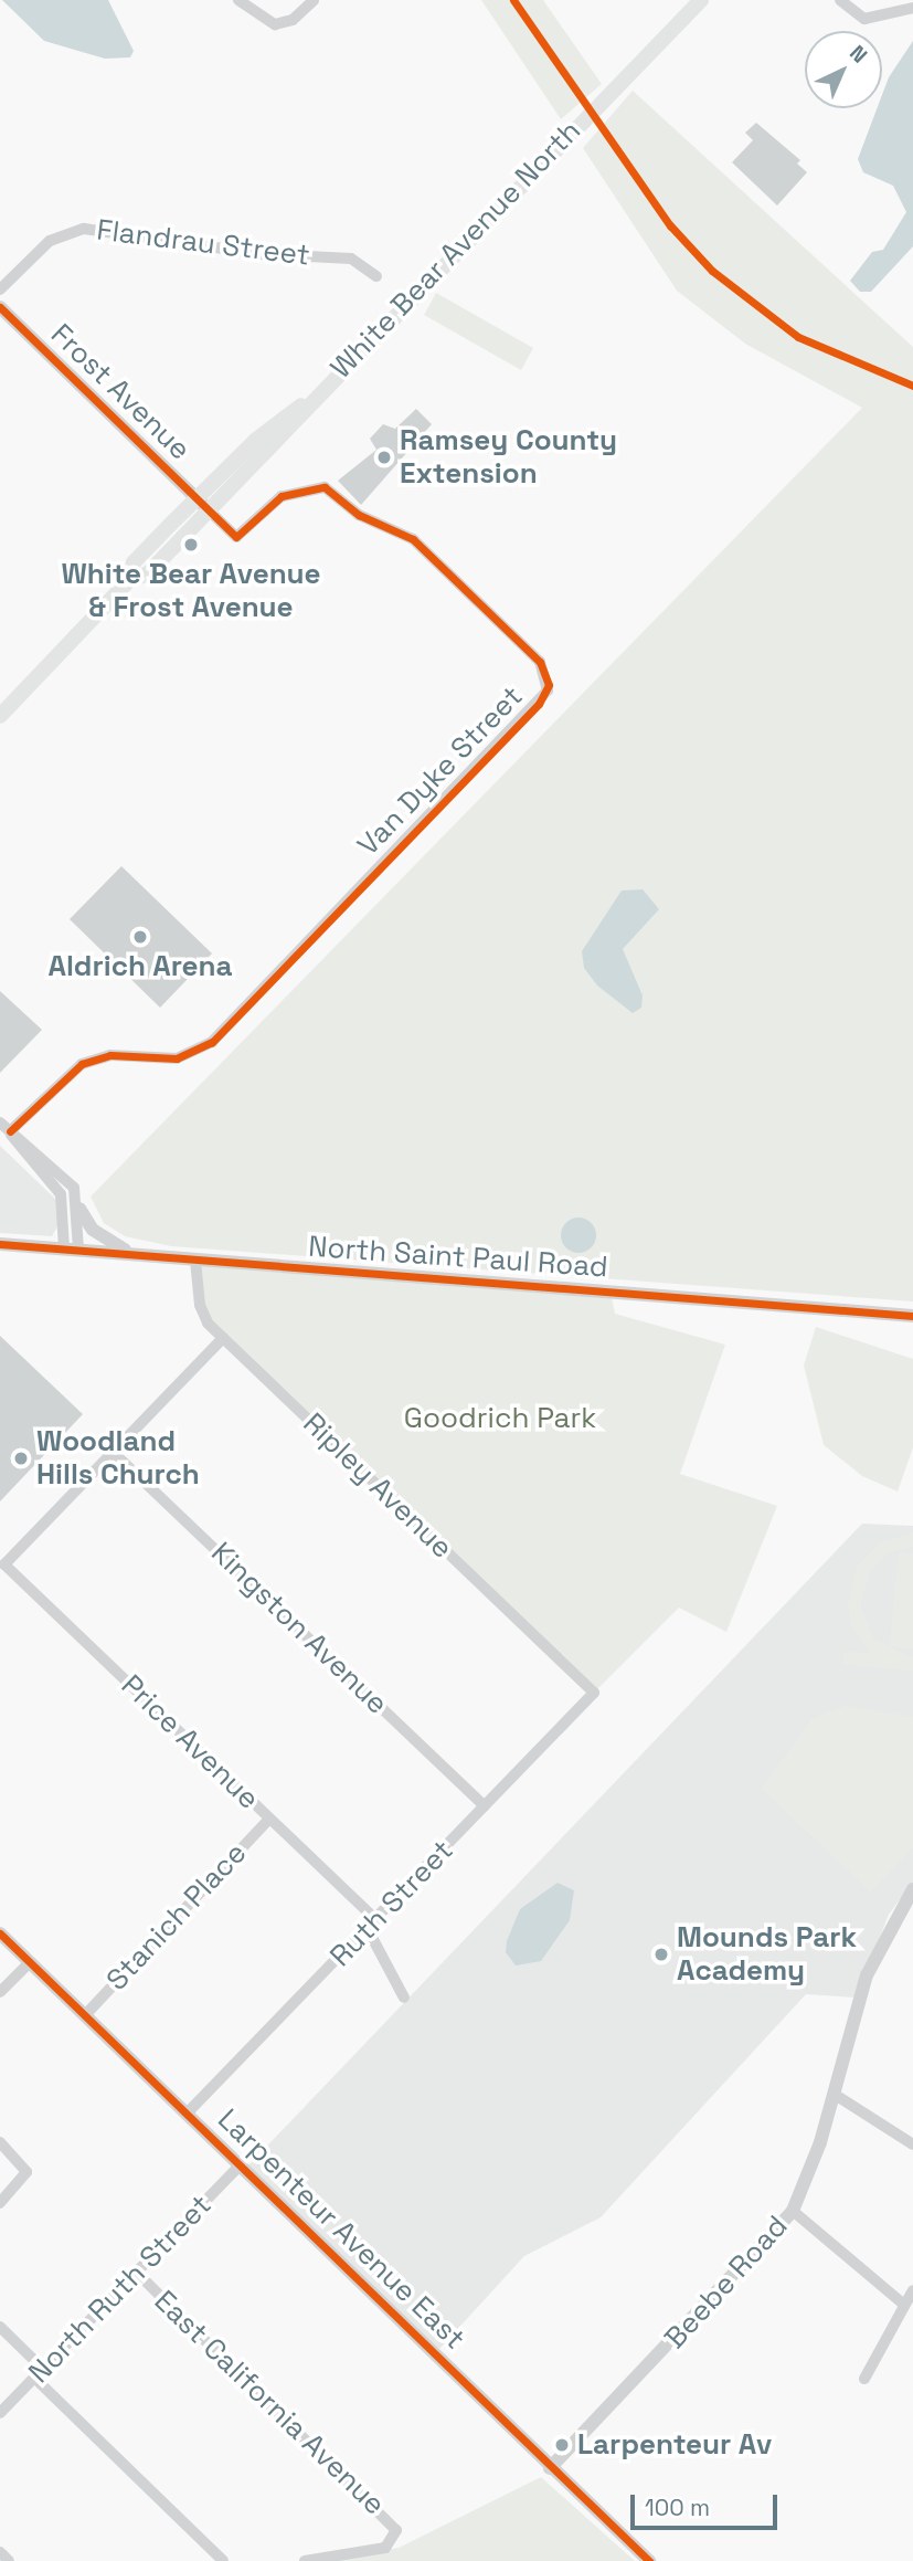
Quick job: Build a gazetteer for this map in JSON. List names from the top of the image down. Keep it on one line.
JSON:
{"streets":{"main road":["White Bear Avenue North"],"street":["Flandrau Street","Frost Avenue","Van Dyke Street","North Saint Paul Road","Ripley Avenue","Kingston Avenue","Price Avenue","Ruth Street","Stanich Place","Larpenteur Avenue East","Beebe Road","North Ruth Street","East California Avenue"]},"crossings":[["White Bear Avenue North","Frost Avenue"],["White Bear Avenue North","Van Dyke Street"],["Frost Avenue","Van Dyke Street"],["North Saint Paul Road","Ripley Avenue"],["Ripley Avenue","Ruth Street"],["Kingston Avenue","Price Avenue"],["Kingston Avenue","Ruth Street"],["Price Avenue","Ruth Street"],["Price Avenue","Stanich Place"],["Ruth Street","Larpenteur Avenue East"],["Stanich Place","Larpenteur Avenue East"],["Larpenteur Avenue East","Beebe Road"],["Larpenteur Avenue East","North Ruth Street"],["North Ruth Street","East California Avenue"]],"parks":["Goodrich Park"],"places":["Ramsey County Extension","White Bear Avenue & Frost Avenue","Aldrich Arena","Woodland Hills Church","Mounds Park Academy","Larpenteur Av"],"scale_bar":"100 m","north":"top right"}
